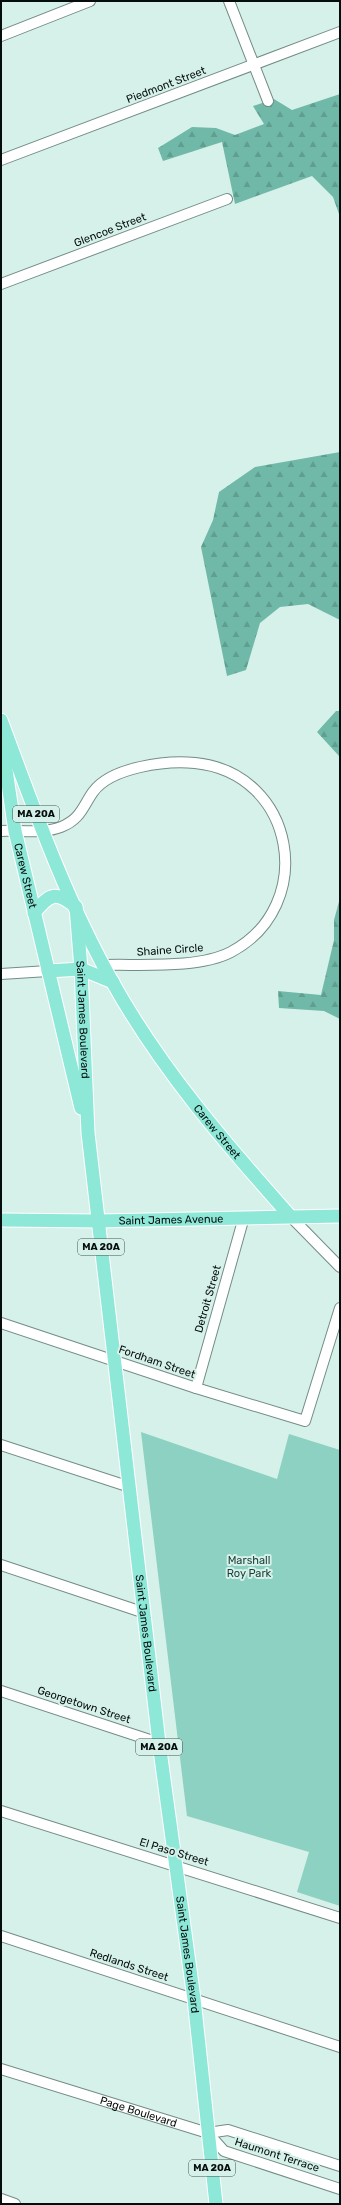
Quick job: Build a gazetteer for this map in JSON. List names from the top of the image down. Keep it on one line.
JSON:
{"streets":{"main road":["MA 20A","Carew Street","Saint James Boulevard","Saint James Avenue"],"street":["Piedmont Street","Glencoe Street","Shaine Circle","Detroit Street","Fordham Street","Georgetown Street","El Paso Street","Redlands Street","Page Boulevard","Haumont Terrace"]},"crossings":[["MA 20A","Saint James Boulevard"],["MA 20A","Page Boulevard"],["MA 20A","Haumont Terrace"],["Carew Street","Shaine Circle"],["Carew Street","Saint James Boulevard"],["Carew Street","Saint James Avenue"],["Saint James Boulevard","Saint James Avenue"],["Saint James Boulevard","Fordham Street"],["Saint James Boulevard","Georgetown Street"],["Saint James Boulevard","El Paso Street"],["Saint James Boulevard","Redlands Street"],["Saint James Boulevard","Page Boulevard"],["Saint James Boulevard","Haumont Terrace"],["Saint James Avenue","Detroit Street"],["Detroit Street","Fordham Street"],["Page Boulevard","Haumont Terrace"]],"parks":["Marshall Roy Park"]}
